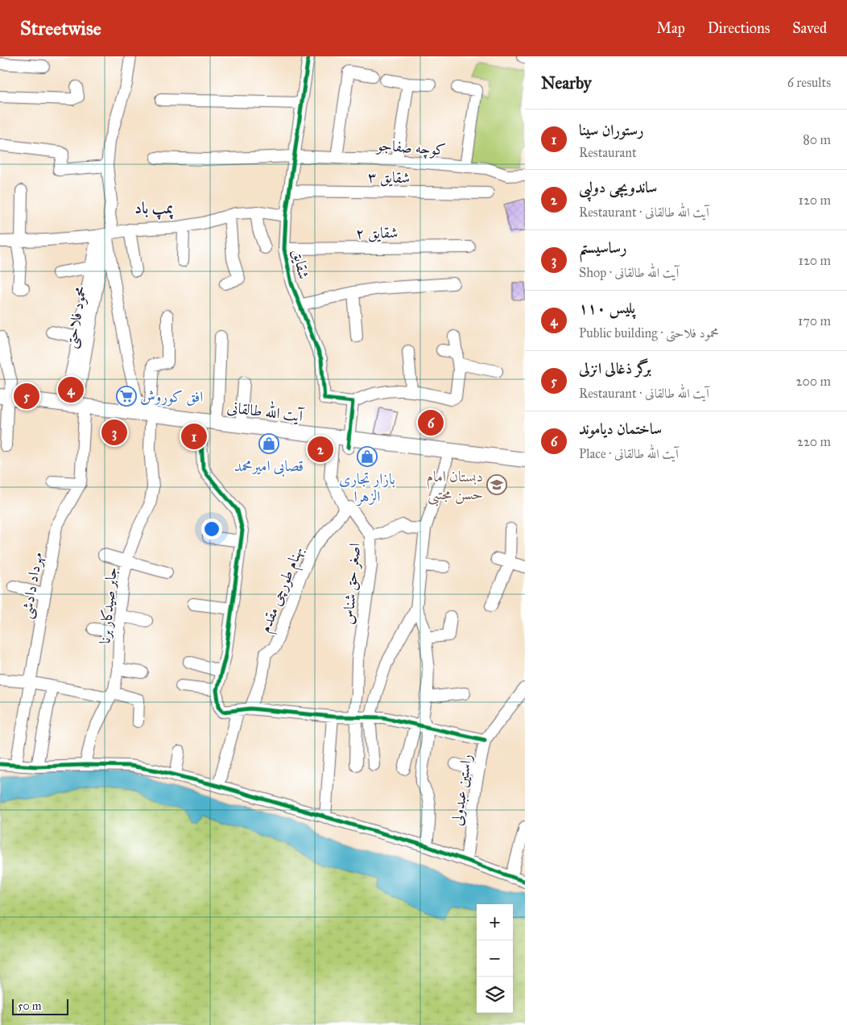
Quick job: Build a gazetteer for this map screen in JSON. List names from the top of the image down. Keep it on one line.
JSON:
{"streets":{"main road":["آیت الله طالقانی"],"street":["کوچه صفاجو","شقایق ۳","شقایق ۲","شقایق","محمود فلاحتی","اصغر حق شناس","مهرداد دادشی","بهنام طورچی مقدم","جابر صیدکار برنا","راستین عبدولی"]},"crossings":[["کوچه صفاجو","شقایق"],["شقایق ۳","شقایق"],["شقایق ۲","شقایق"],["محمود فلاحتی","آیت الله طالقانی"],["محمود فلاحتی","مهرداد دادشی"],["آیت الله طالقانی","اصغر حق شناس"],["آیت الله طالقانی","مهرداد دادشی"],["آیت الله طالقانی","جابر صیدکار برنا"],["اصغر حق شناس","بهنام طورچی مقدم"]],"districts":["پمپ باد"],"places":{"supermarket":["افق کوروش"],"shop":["قصابی امیرمحمد","بازار تجاری الزهرا"],"school or university":["دبستان امام حسن مجتبی"]},"scale_bar":"50 m","page":{"header":"Streetwise","nav":["Map","Directions","Saved"],"heading":["Nearby","6 results"],"list":[{"mark":"1","name":"رستوران سینا","note":"Restaurant","value":"80 m"},{"mark":"2","name":"ساندویچی دولپی","note":"Restaurant · آیت الله طالقانی","value":"120 m"},{"mark":"3","name":"رساسیستم","note":"Shop · آیت الله طالقانی","value":"120 m"},{"mark":"4","name":"پلیس ۱۱۰","note":"Public building · محمود فلاحتی","value":"170 m"},{"mark":"5","name":"برگر ذغالی انزلی","note":"Restaurant · آیت الله طالقانی","value":"200 m"},{"mark":"6","name":"ساختمان دیاموند","note":"Place · آیت الله طالقانی","value":"220 m"}],"pins":["4","5","6","3","1","2"],"map_buttons":["+","−"],"scale":"50 m"}}
